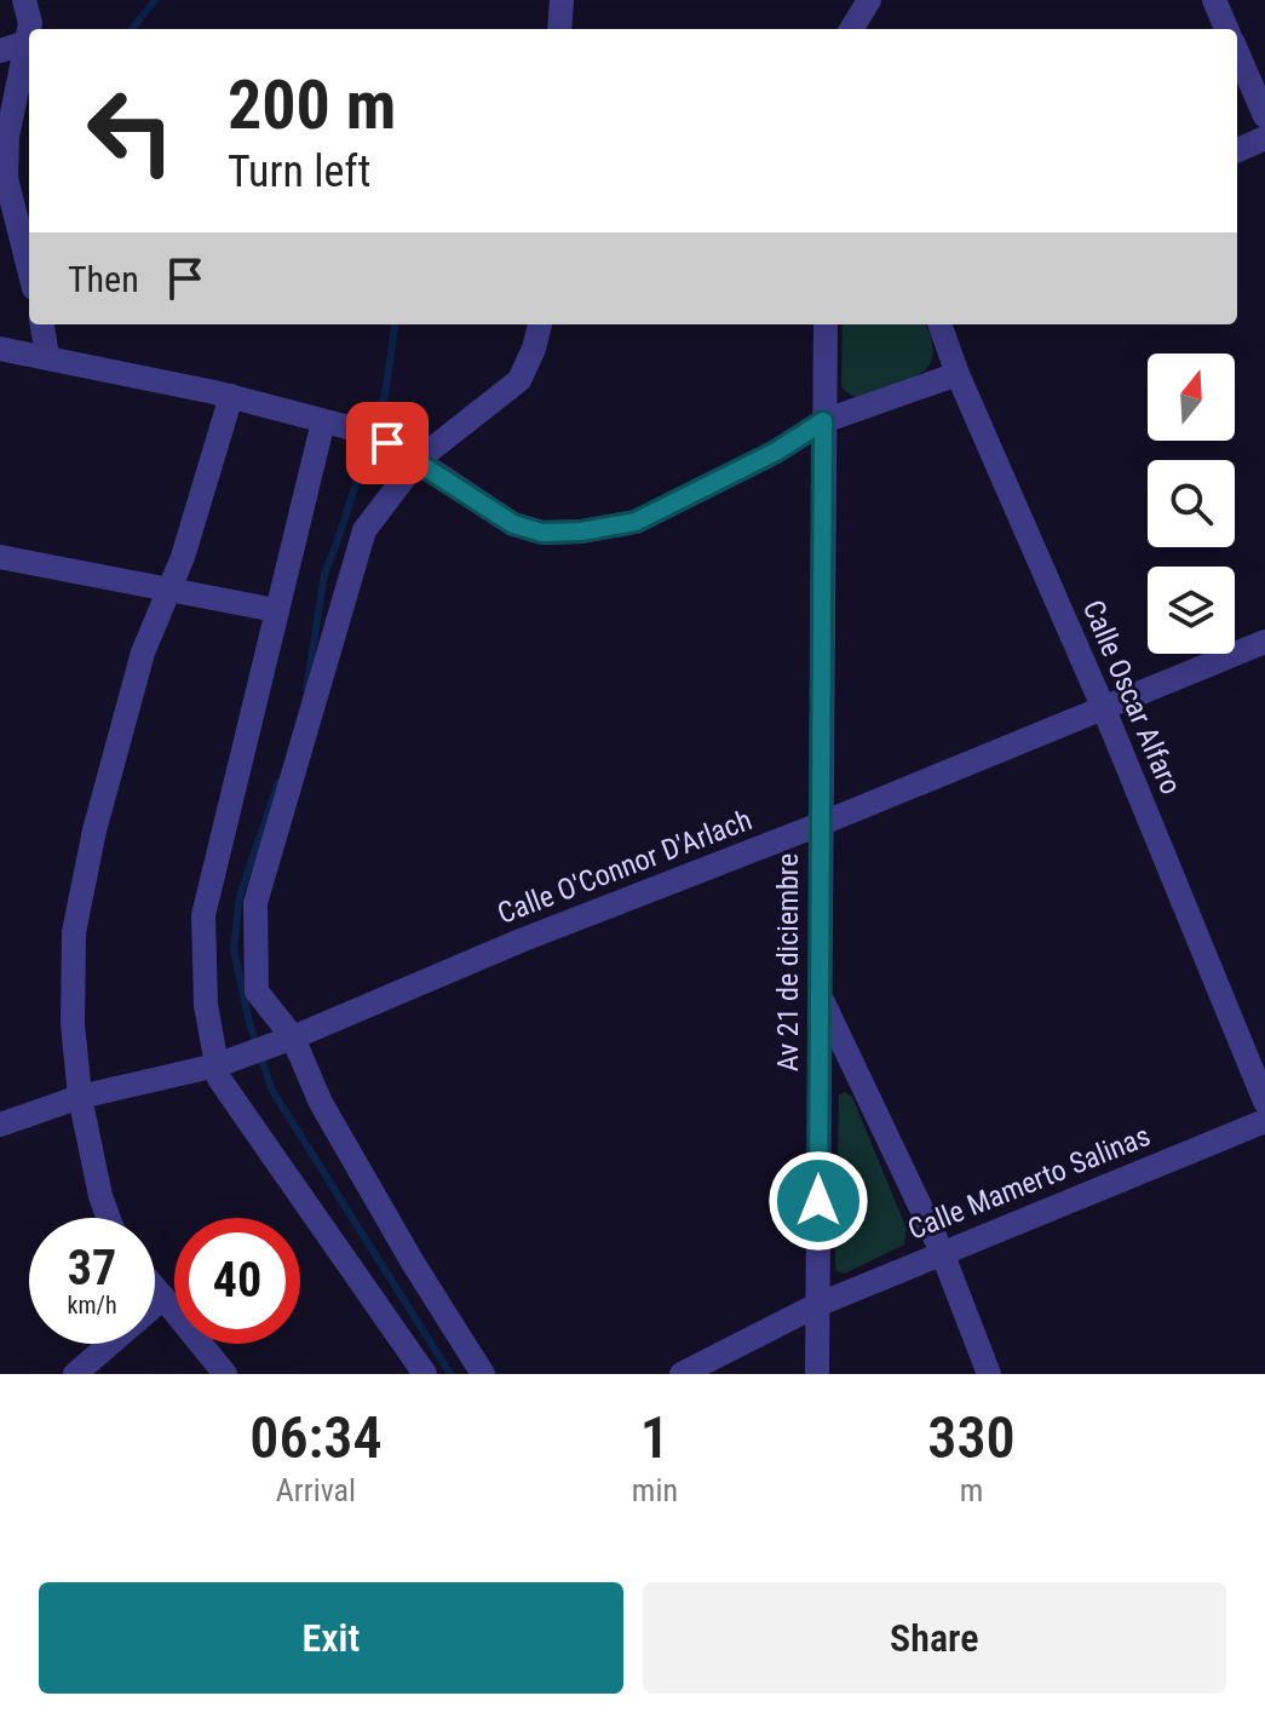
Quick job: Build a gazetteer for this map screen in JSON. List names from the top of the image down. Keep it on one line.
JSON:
{"streets":{"street":["Calle Oscar Alfaro","Calle O'Connor D'Arlach","Av 21 de diciembre","Calle Mamerto Salinas"]},"crossings":[["Calle Oscar Alfaro","Calle O'Connor D'Arlach"],["Calle O'Connor D'Arlach","Av 21 de diciembre"],["Av 21 de diciembre","Calle Mamerto Salinas"]],"north":"top","page":{"turn":["200 m","Turn left"],"then":"Then","speed":"37 km/h","limit":"40","eta":["06:34","Arrival","1","min","330","m"],"buttons":["Exit","Share"]}}
